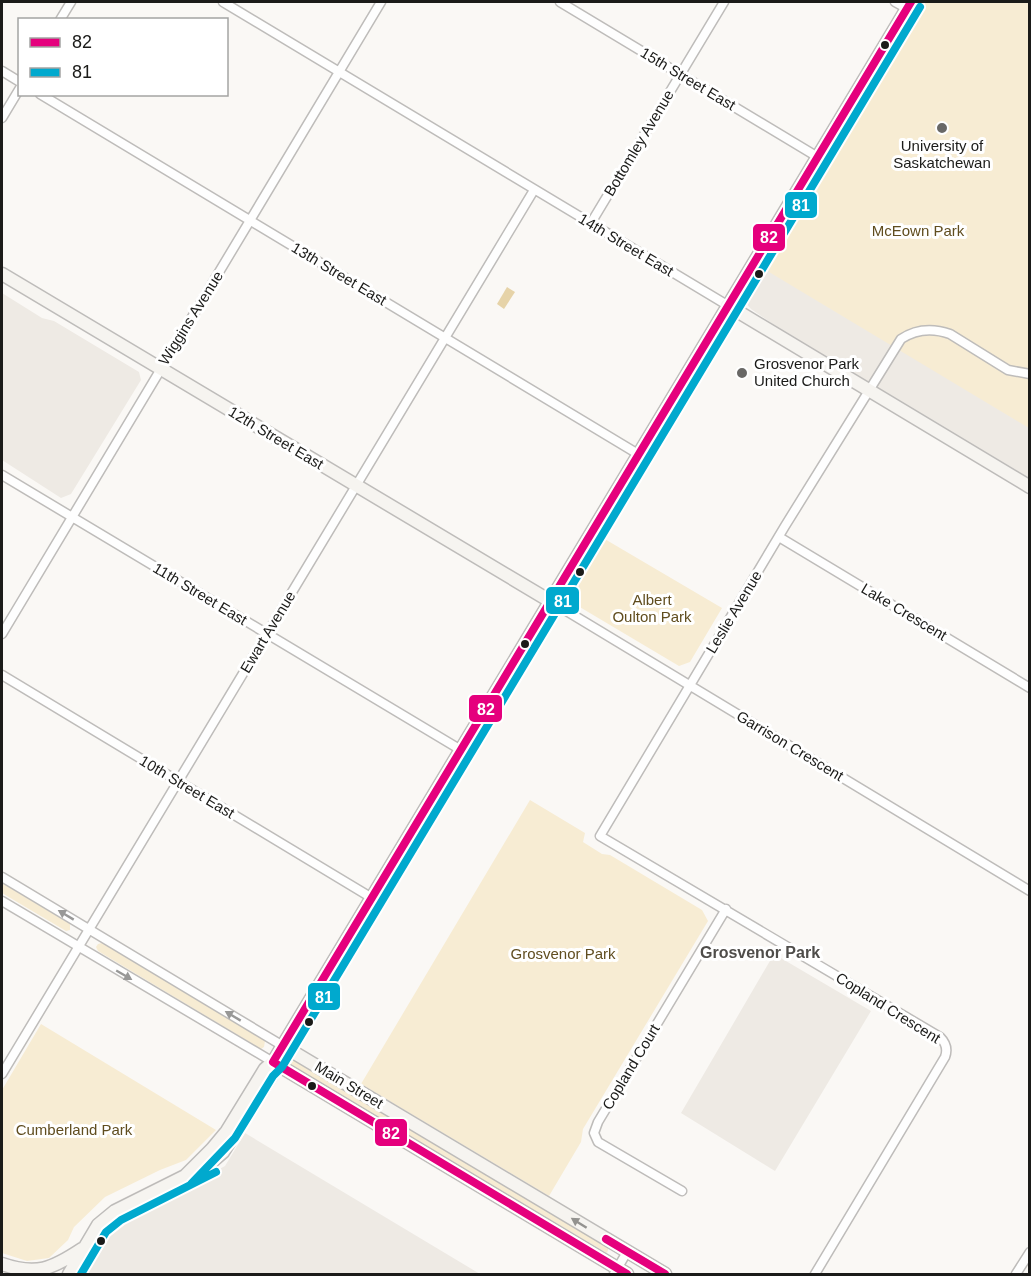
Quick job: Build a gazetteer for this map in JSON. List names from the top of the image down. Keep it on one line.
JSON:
{"streets":{"street":["15th Street East","Bottomley Avenue","14th Street East","13th Street East","Wiggins Avenue","12th Street East","11th Street East","Leslie Avenue","Lake Crescent","Ewart Avenue","Garrison Crescent","10th Street East","Copland Crescent","Copland Court","Main Street"]},"crossings":[["15th Street East","Bottomley Avenue"],["Bottomley Avenue","14th Street East"],["14th Street East","Wiggins Avenue"],["14th Street East","Leslie Avenue"],["14th Street East","Ewart Avenue"],["13th Street East","Wiggins Avenue"],["13th Street East","Ewart Avenue"],["Wiggins Avenue","12th Street East"],["Wiggins Avenue","11th Street East"],["12th Street East","Ewart Avenue"],["12th Street East","Garrison Crescent"],["11th Street East","Ewart Avenue"],["Leslie Avenue","Lake Crescent"],["Leslie Avenue","Garrison Crescent"],["Leslie Avenue","Copland Crescent"],["Ewart Avenue","10th Street East"],["Ewart Avenue","Main Street"],["Copland Crescent","Copland Court"]],"districts":["Grosvenor Park"],"parks":["McEown Park","Albert Oulton Park","Grosvenor Park","Cumberland Park"],"places":["University of Saskatchewan","Grosvenor Park United Church"],"lines":["transit line 82","transit line 81"],"legend":["82","81"]}
